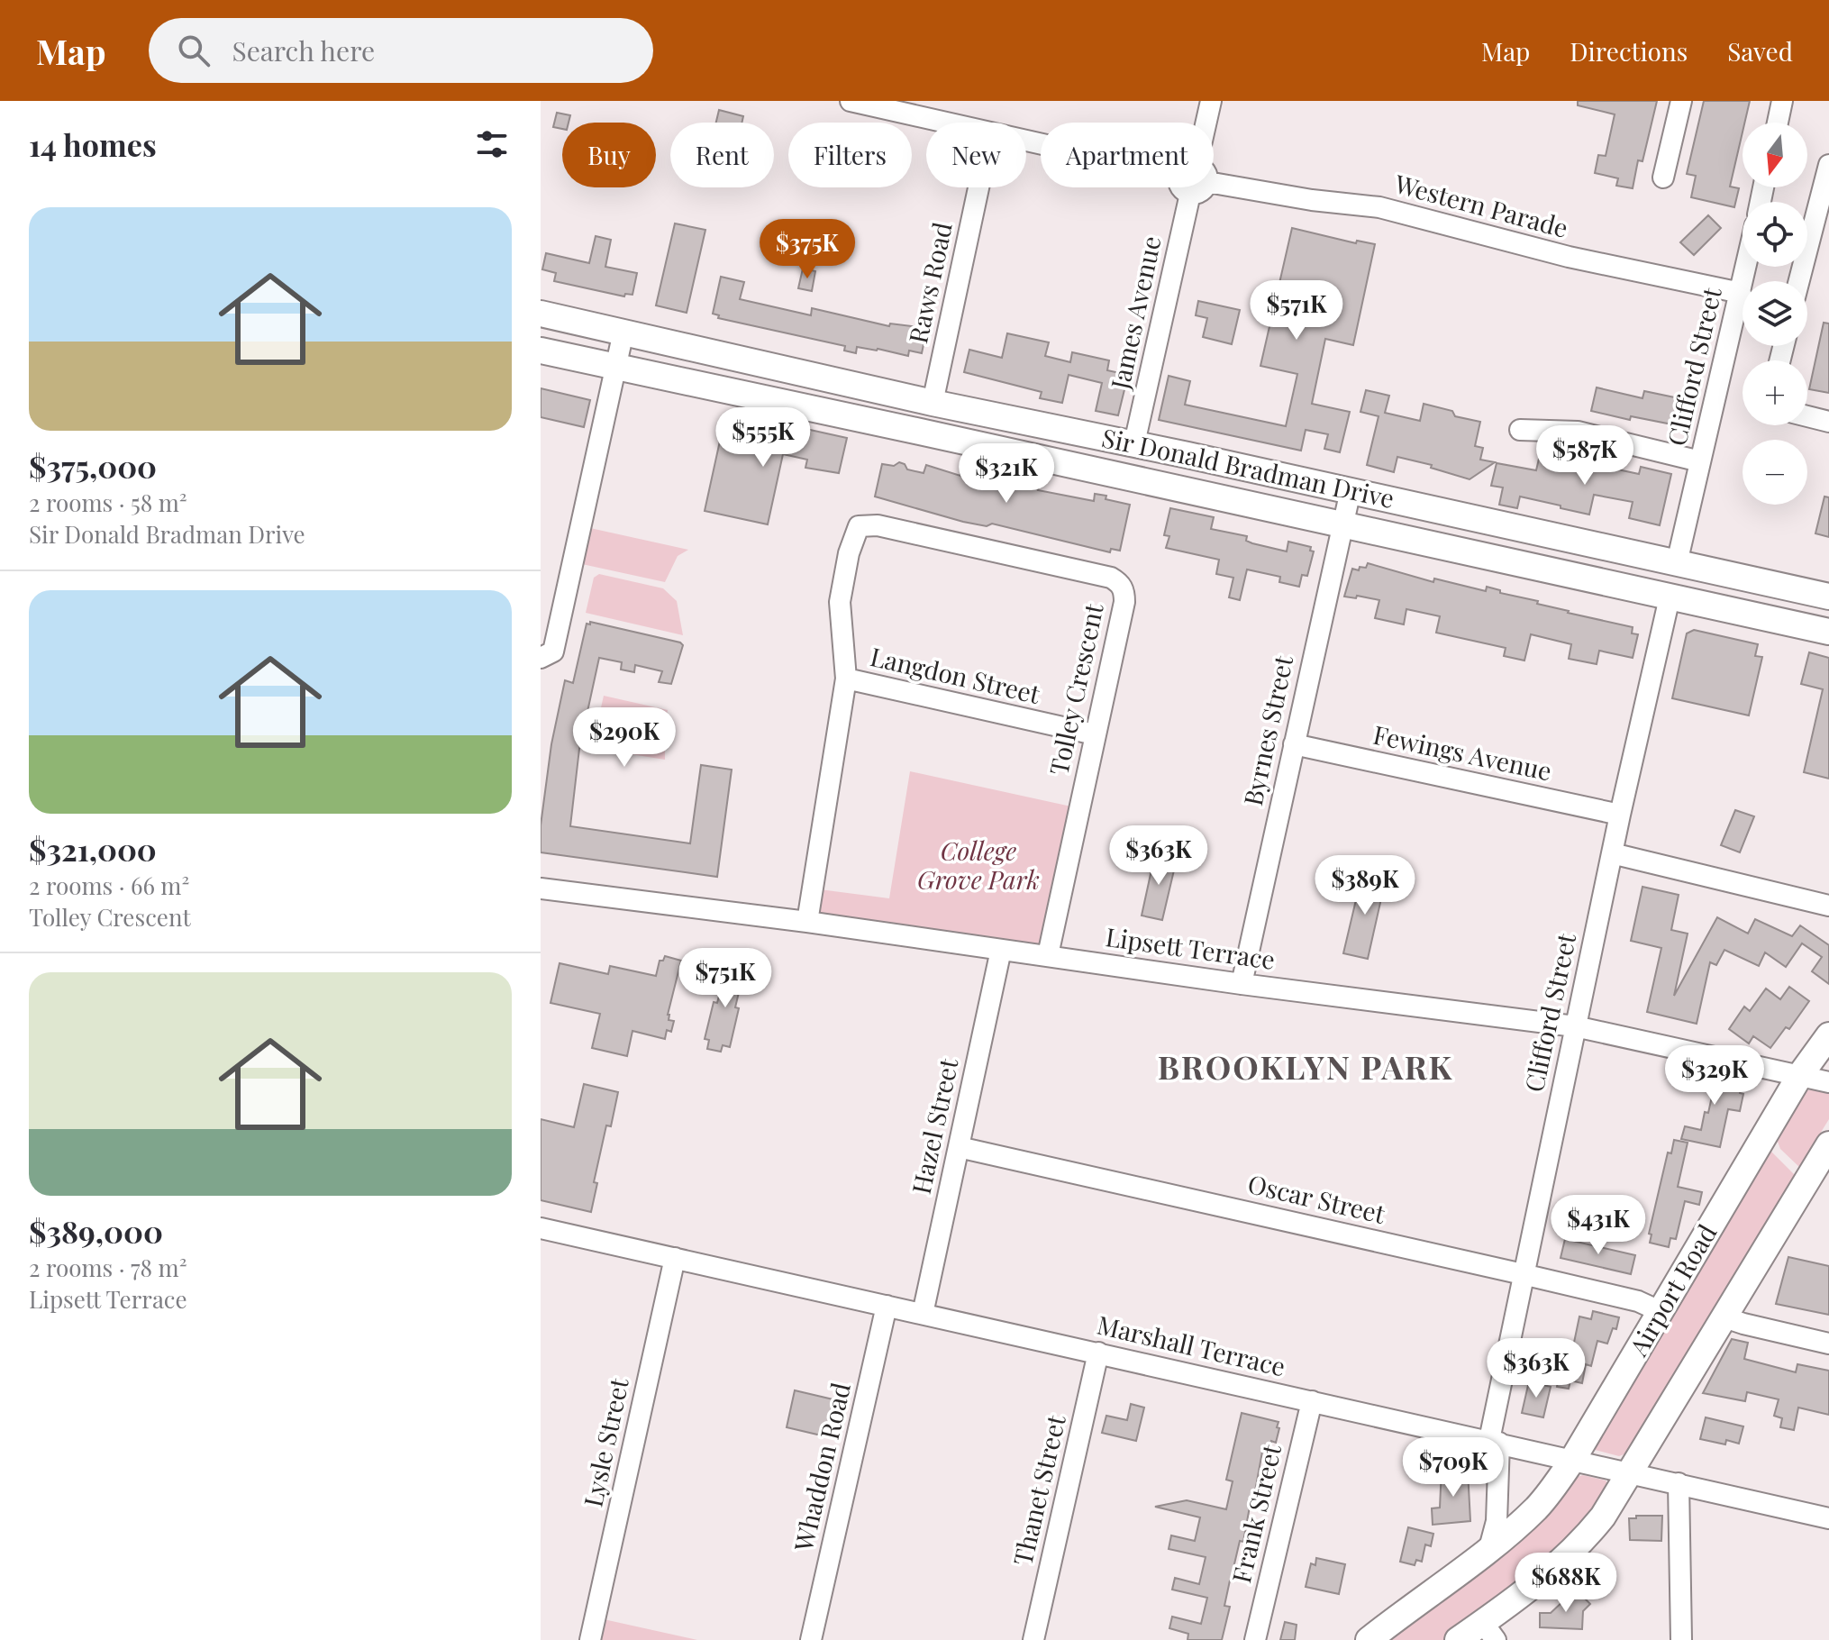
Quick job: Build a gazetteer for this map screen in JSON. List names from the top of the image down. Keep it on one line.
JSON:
{"streets":{"main road":["Sir Donald Bradman Drive","Airport Road"],"street":["Western Parade","Raws Road","James Avenue","Clifford Street","Langdon Street","Tolley Crescent","Byrnes Street","Fewings Avenue","Lipsett Terrace","Hazel Street","Oscar Street","Marshall Terrace","Lysle Street","Whaddon Road","Thanet Street","Frank Street"]},"crossings":[["Western Parade","Clifford Street"],["Raws Road","Sir Donald Bradman Drive"],["James Avenue","Sir Donald Bradman Drive"],["Clifford Street","Sir Donald Bradman Drive"],["Clifford Street","Fewings Avenue"],["Clifford Street","Lipsett Terrace"],["Clifford Street","Oscar Street"],["Clifford Street","Airport Road"],["Clifford Street","Marshall Terrace"],["Sir Donald Bradman Drive","Byrnes Street"],["Langdon Street","Tolley Crescent"],["Tolley Crescent","Lipsett Terrace"],["Byrnes Street","Fewings Avenue"],["Byrnes Street","Lipsett Terrace"],["Lipsett Terrace","Hazel Street"],["Lipsett Terrace","Airport Road"],["Hazel Street","Oscar Street"],["Hazel Street","Marshall Terrace"],["Oscar Street","Airport Road"],["Airport Road","Marshall Terrace"],["Marshall Terrace","Lysle Street"],["Marshall Terrace","Whaddon Road"],["Marshall Terrace","Thanet Street"],["Marshall Terrace","Frank Street"]],"districts":["BROOKLYN PARK"],"parks":["College Grove Park"],"north":"bottom","page":{"header":"Map","search":"Search here","nav":["Map","Directions","Saved"],"heading":"14 homes","map_buttons":["+","−"],"chip":["Buy","Rent","Filters","New","Apartment"],"list":[{"name":"$375,000","note":"2 rooms · 58 m² · Sir Donald Bradman Drive"},{"name":"$321,000","note":"2 rooms · 66 m² · Tolley Crescent"},{"name":"$389,000","note":"2 rooms · 78 m² · Lipsett Terrace"}],"price":["$375K","$571K","$555K","$587K","$321K","$290K","$363K","$389K","$751K","$329K","$431K","$363K","$709K","$688K"]}}
